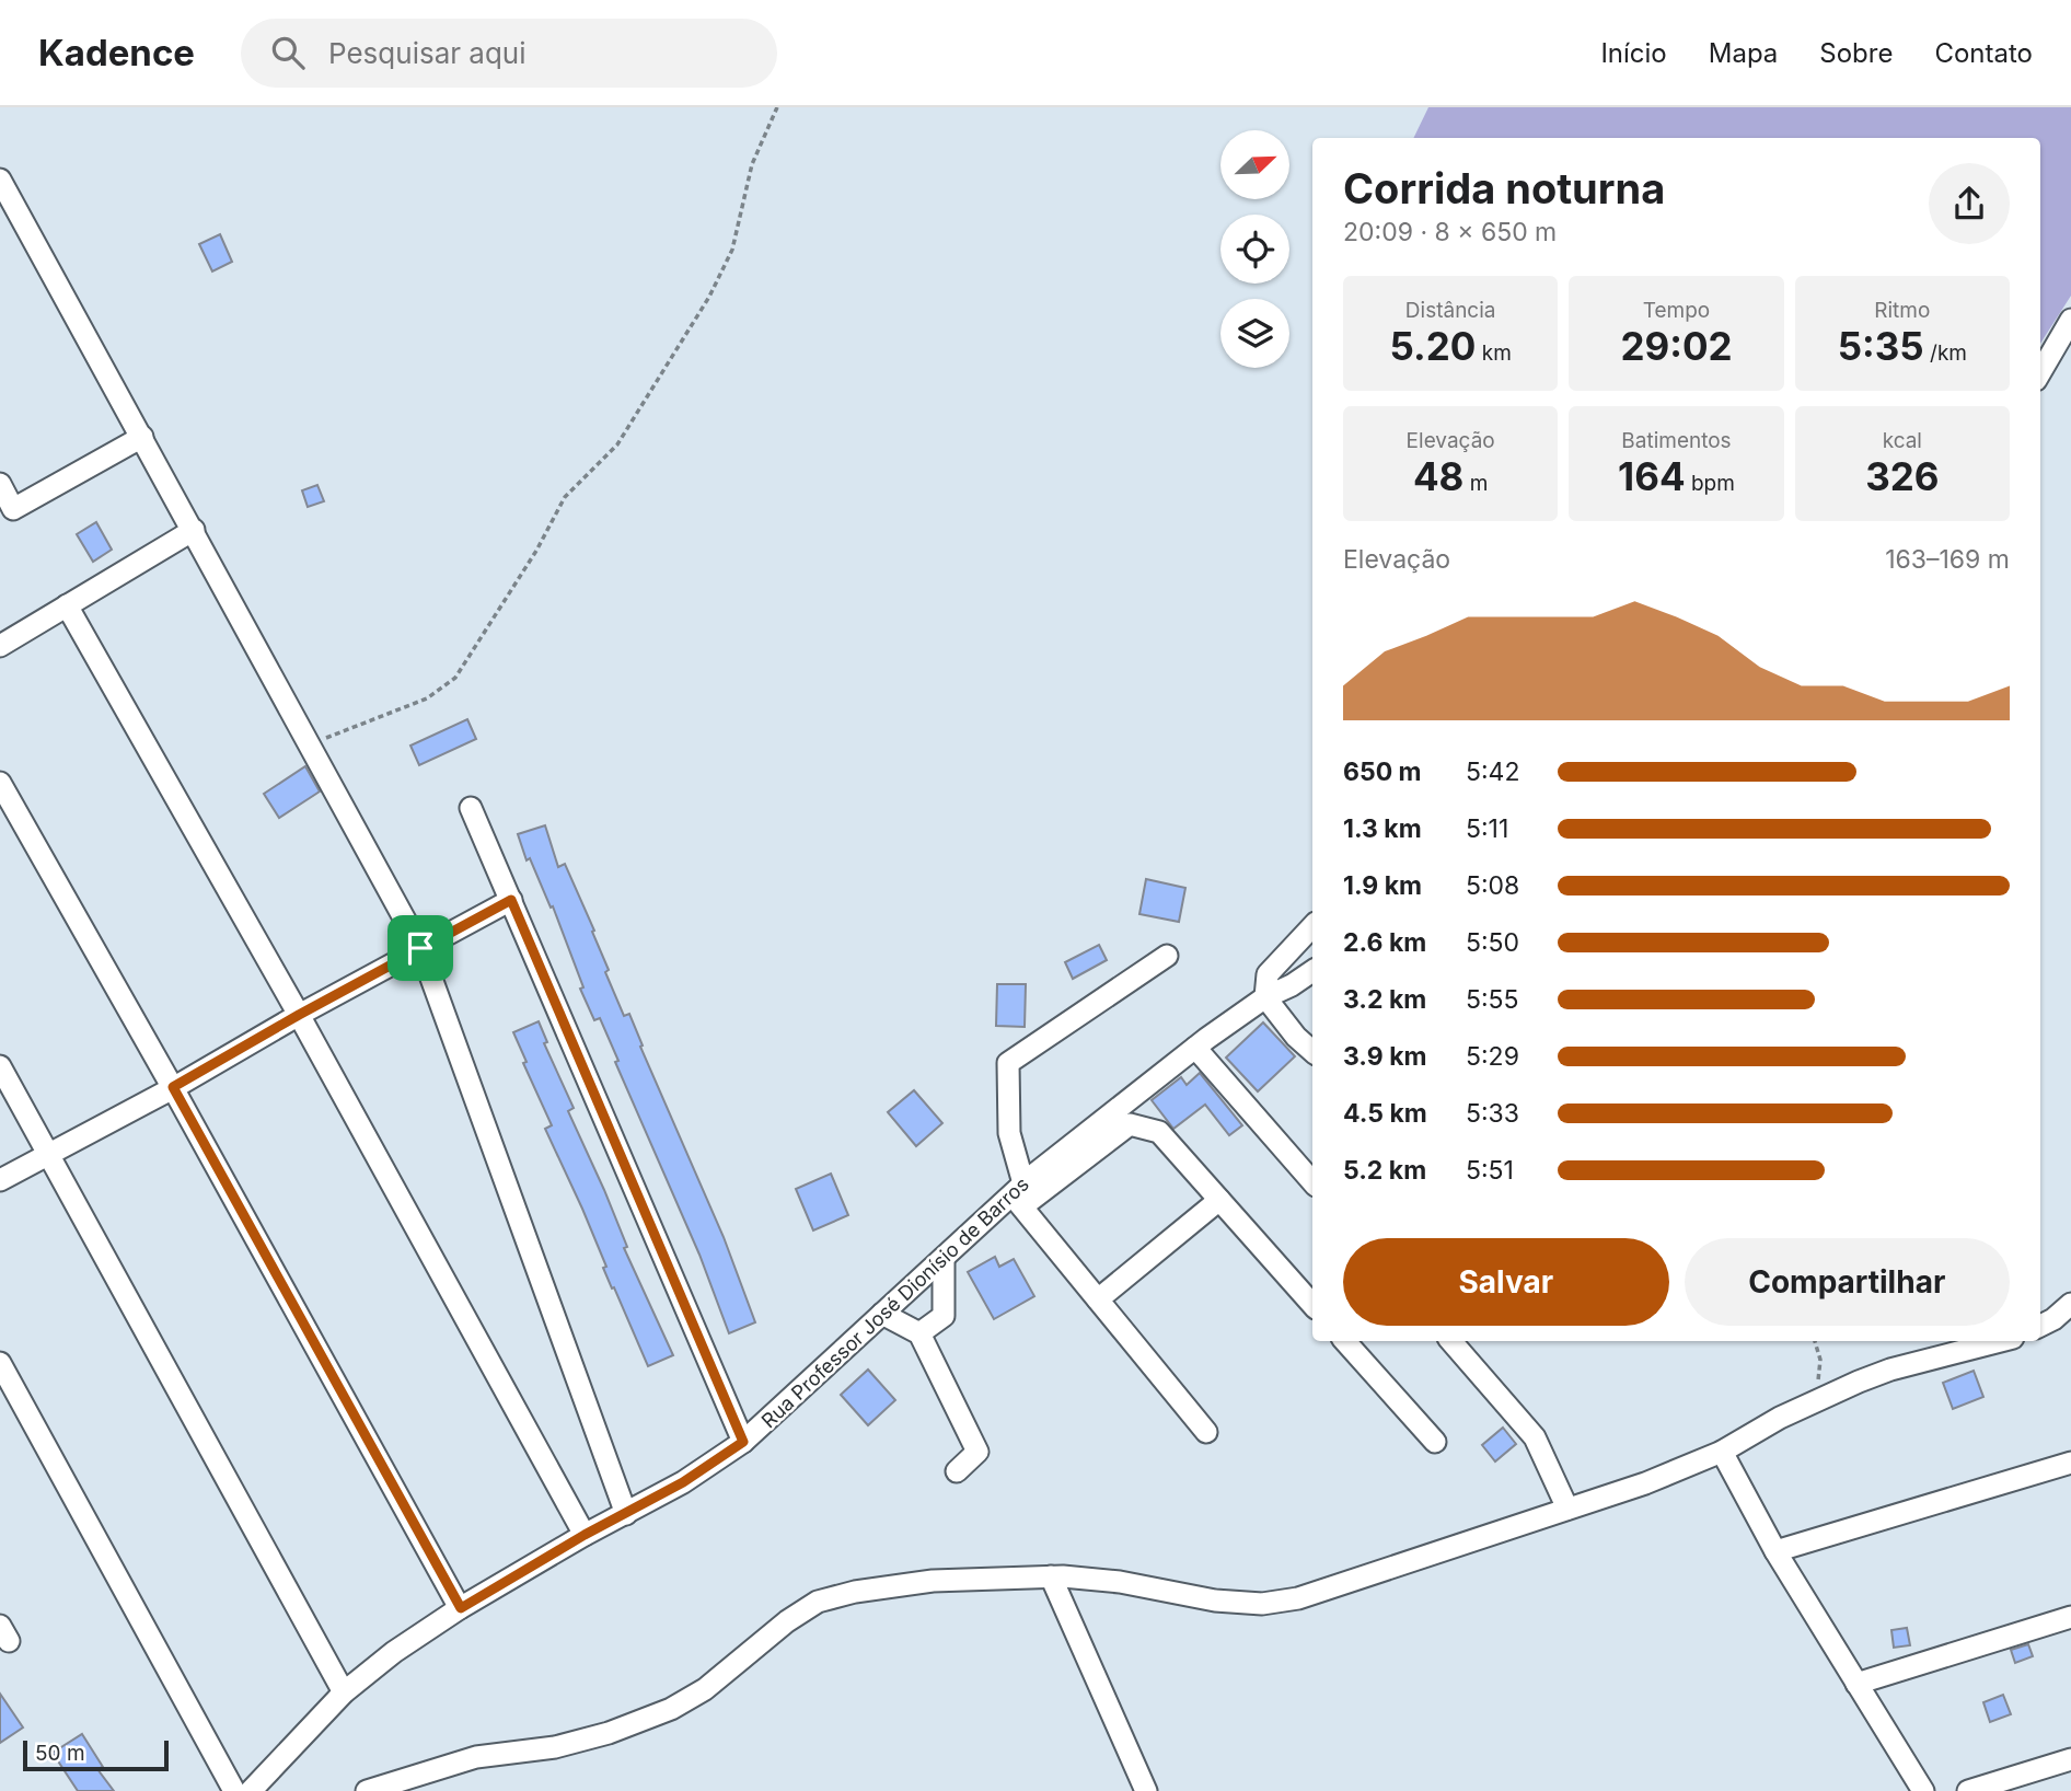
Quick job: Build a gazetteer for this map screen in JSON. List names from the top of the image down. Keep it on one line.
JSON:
{"streets":{"street":["Rua Professor José Dionísio de Barros"]},"scale_bar":"50 m","north":"top right","page":{"header":"Kadence","search":"Pesquisar aqui","nav":["Início","Mapa","Sobre","Contato"],"heading":["Corrida noturna","20:09 · 8 × 650 m"],"stats":[["Distância","5.20 km"],["Tempo","29:02"],["Ritmo","5:35 /km"],["Elevação","48 m"],["Batimentos","164 bpm"],["kcal","326"]],"chart":["Elevação","163–169 m"],"list":[{"name":"650 m","note":"5:42"},{"name":"1.3 km","note":"5:11"},{"name":"1.9 km","note":"5:08"},{"name":"2.6 km","note":"5:50"},{"name":"3.2 km","note":"5:55"},{"name":"3.9 km","note":"5:29"},{"name":"4.5 km","note":"5:33"},{"name":"5.2 km","note":"5:51"}],"buttons":["Salvar","Compartilhar"],"scale":"50 m"}}
